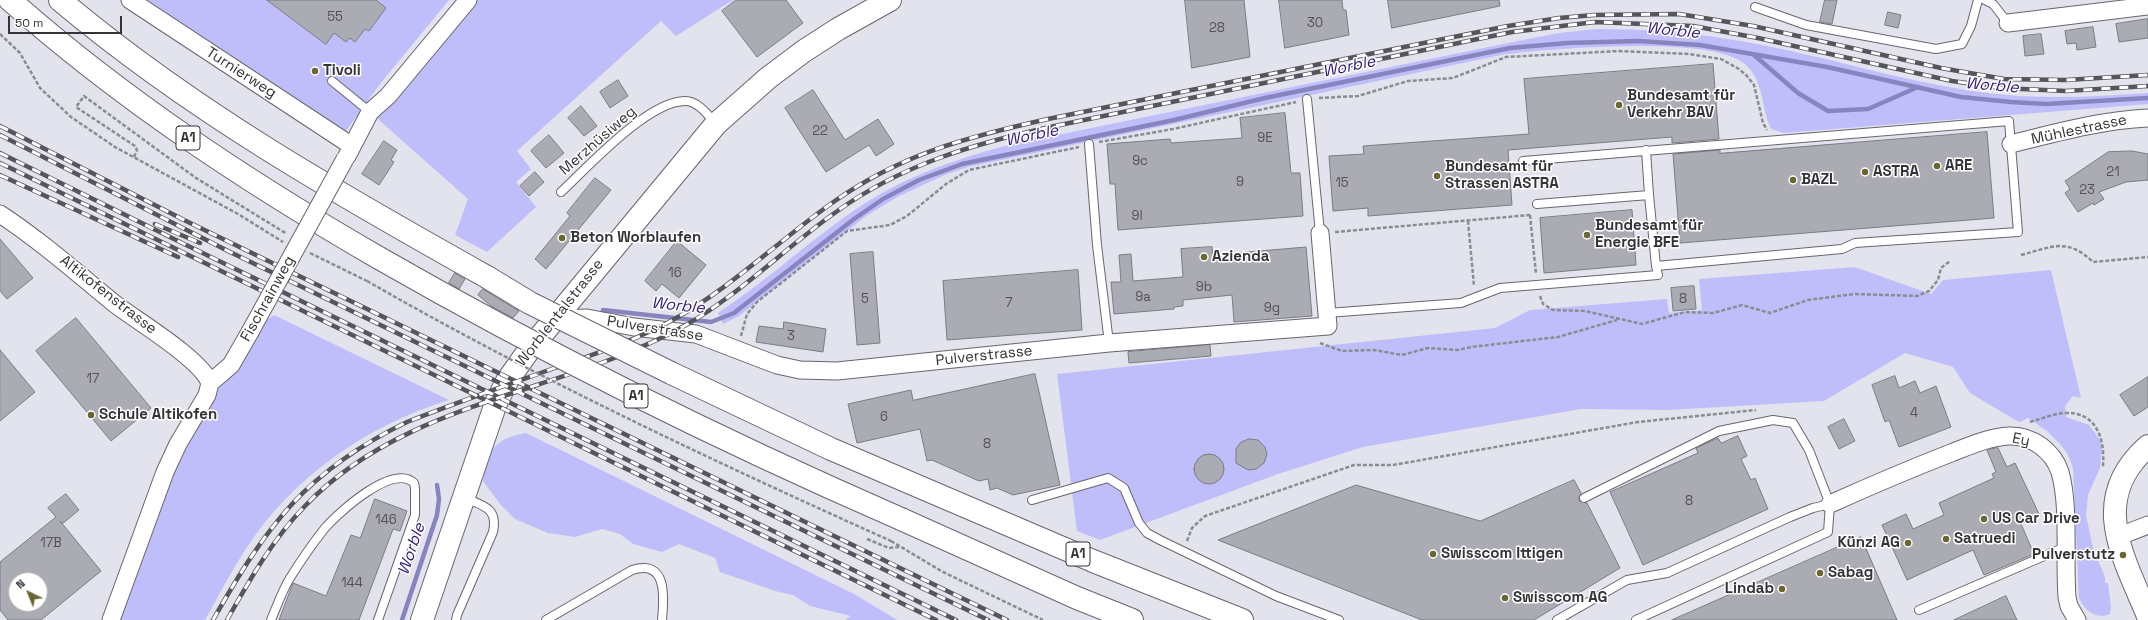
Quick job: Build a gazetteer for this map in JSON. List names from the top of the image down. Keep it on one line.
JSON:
{"streets":{"main road":["A1","Worblentalstrasse"],"street":["Turnierweg","Mühlestrasse","Altikofenstrasse","Fischrainweg","Pulverstrasse","Ey"],"lane":["Merzhüsiweg"]},"crossings":[["Turnierweg","Fischrainweg"],["Merzhüsiweg","Worblentalstrasse"],["Altikofenstrasse","Fischrainweg"],["Worblentalstrasse","Pulverstrasse"]],"water":["Worble"],"places":["Tivoli","Bundesamt für Verkehr BAV","ARE","ASTRA","Bundesamt für Strassen ASTRA","BAZL","Bundesamt für Energie BFE","Beton Worblaufen","Azienda","Schule Altikofen","US Car Drive","Satruedi","Künzi AG","Swisscom Ittigen","Pulverstutz","Sabag","Lindab","Swisscom AG"],"house_numbers":["55","30","28","22","9E","9c","21","9","15","23","9l","16","9b","9a","5","8","7","9g","3","17","4","6","8","8","146","17B","144"],"scale_bar":"50 m","north":"top left"}
